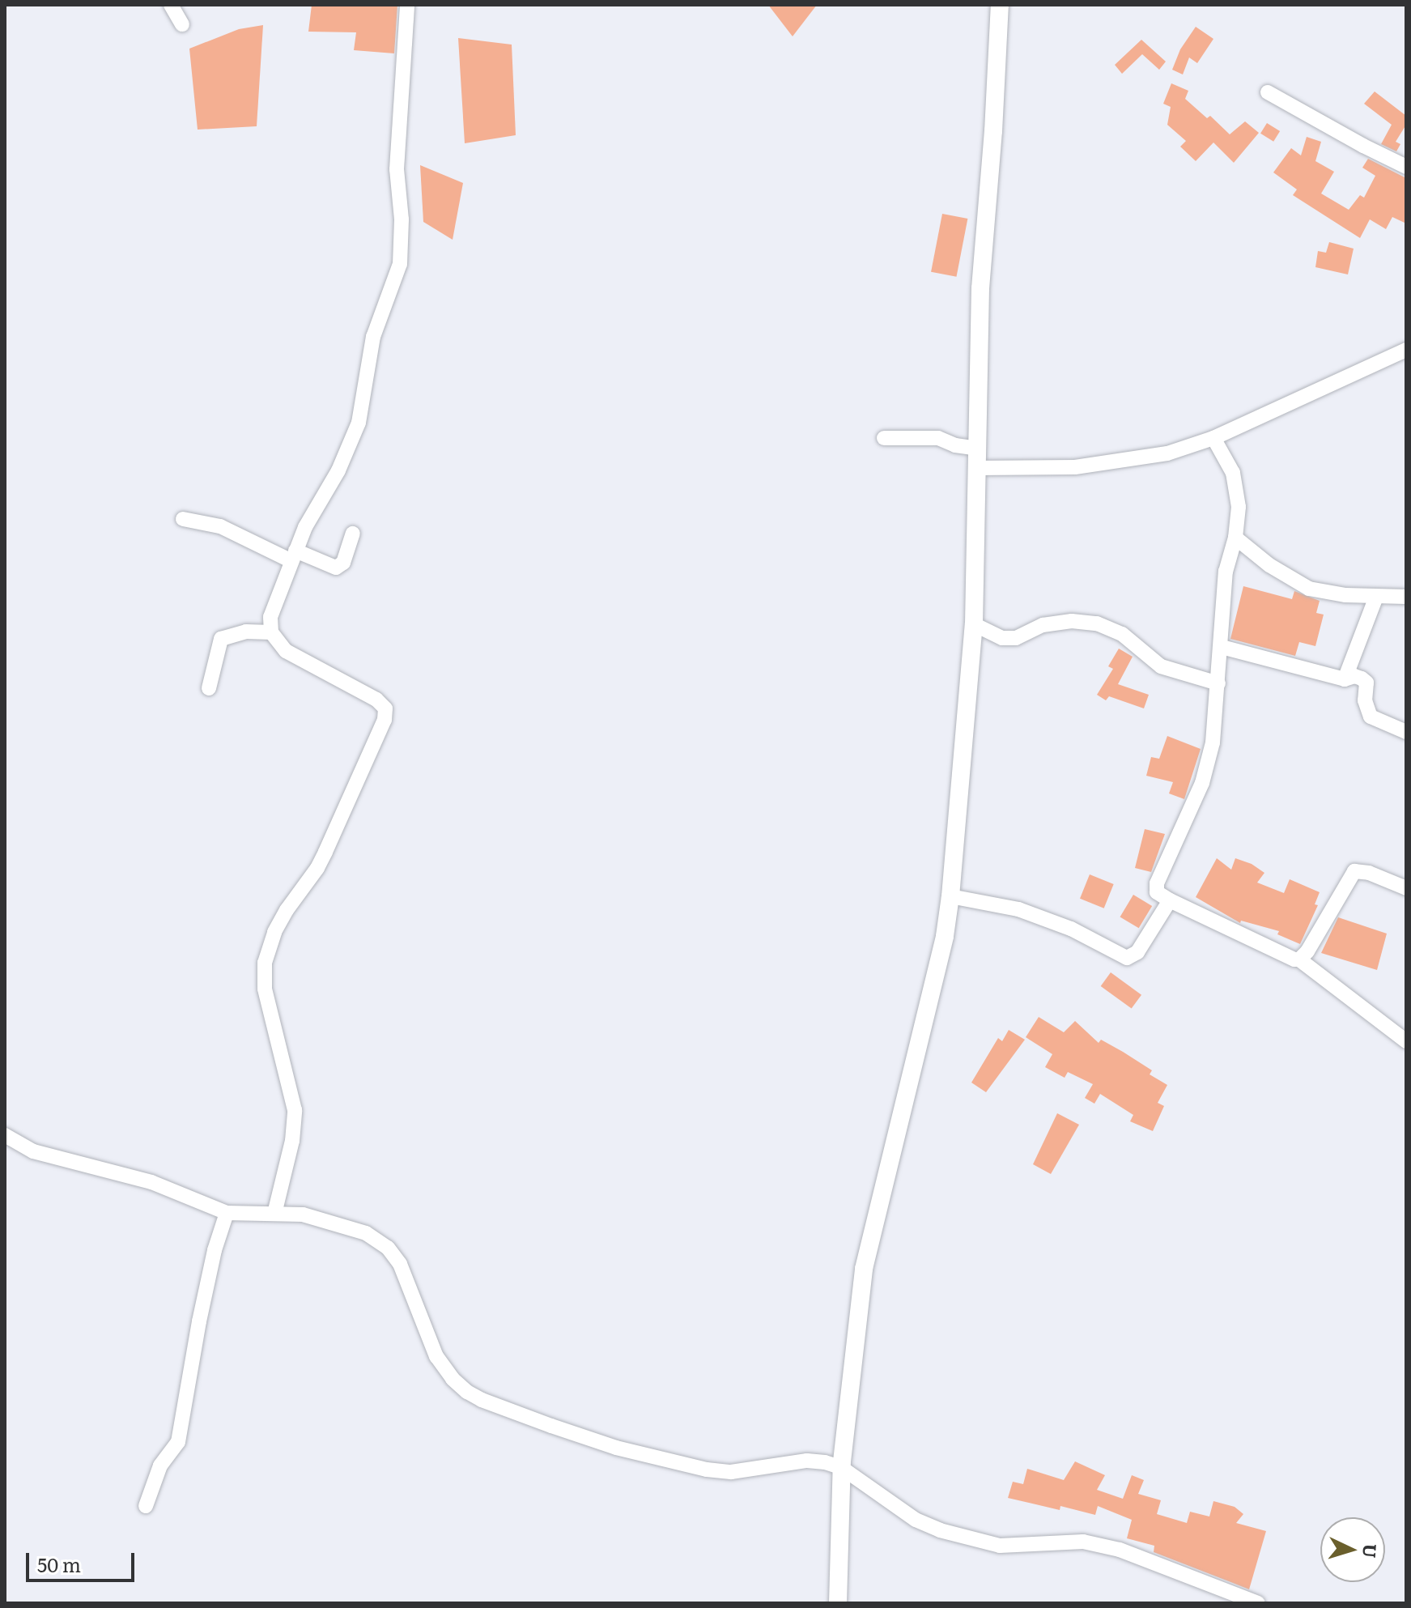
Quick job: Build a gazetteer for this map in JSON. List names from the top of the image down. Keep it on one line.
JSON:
{"scale_bar":"50 m","north":"right"}
